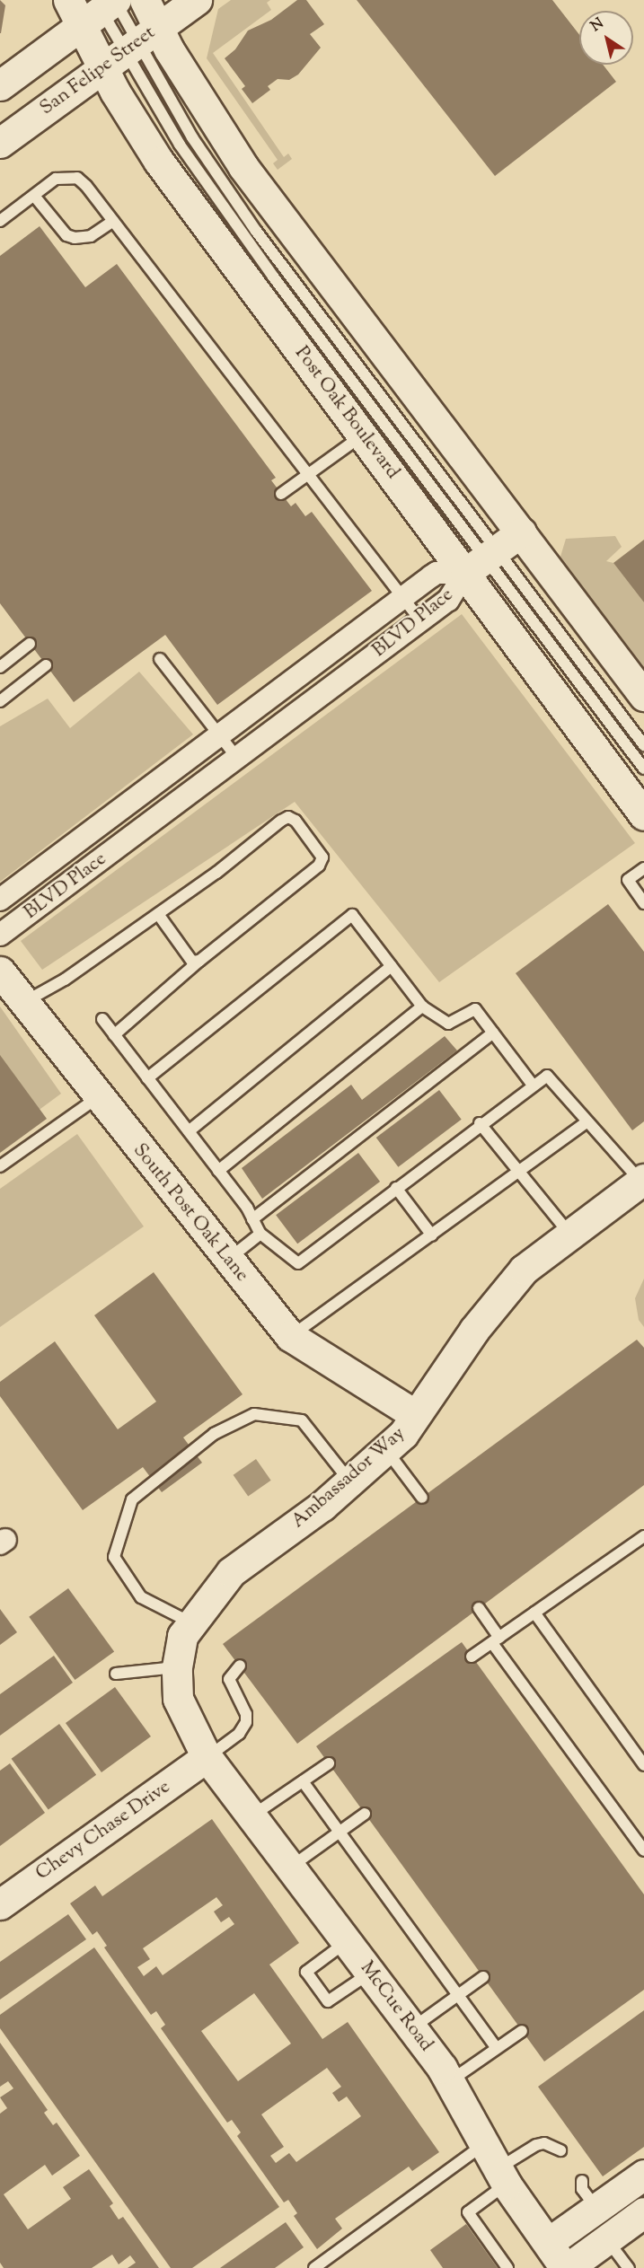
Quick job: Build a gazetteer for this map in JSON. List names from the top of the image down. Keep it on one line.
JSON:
{"streets":{"street":["San Felipe Street","Post Oak Boulevard","BLVD Place","South Post Oak Lane","Ambassador Way","Chevy Chase Drive","McCue Road"]},"crossings":[["San Felipe Street","Post Oak Boulevard"],["Post Oak Boulevard","BLVD Place"],["South Post Oak Lane","Ambassador Way"],["Ambassador Way","Chevy Chase Drive"],["Ambassador Way","McCue Road"],["Chevy Chase Drive","McCue Road"]],"north":"top left"}
